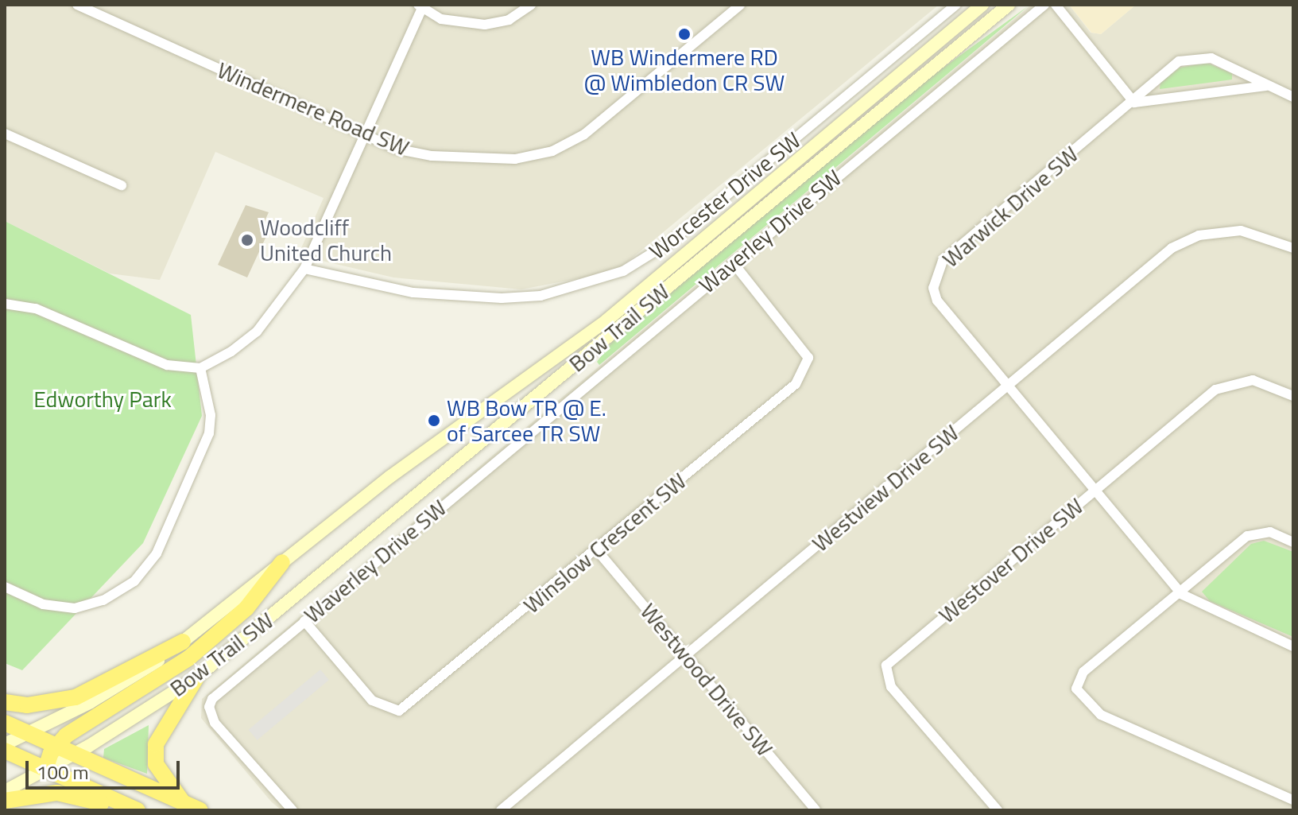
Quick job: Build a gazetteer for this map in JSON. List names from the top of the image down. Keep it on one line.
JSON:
{"streets":{"main road":["Bow Trail SW"],"street":["Windermere Road SW","Worcester Drive SW","Warwick Drive SW","Waverley Drive SW","Westview Drive SW","Winslow Crescent SW","Westover Drive SW","Westwood Drive SW"]},"crossings":[["Warwick Drive SW","Westview Drive SW"],["Waverley Drive SW","Winslow Crescent SW"],["Westview Drive SW","Westwood Drive SW"],["Winslow Crescent SW","Westwood Drive SW"]],"parks":["Edworthy Park"],"places":["WB Windermere RD @ Wimbledon CR SW","Woodcliff United Church","WB Bow TR @ E. of Sarcee TR SW"],"scale_bar":"100 m"}
